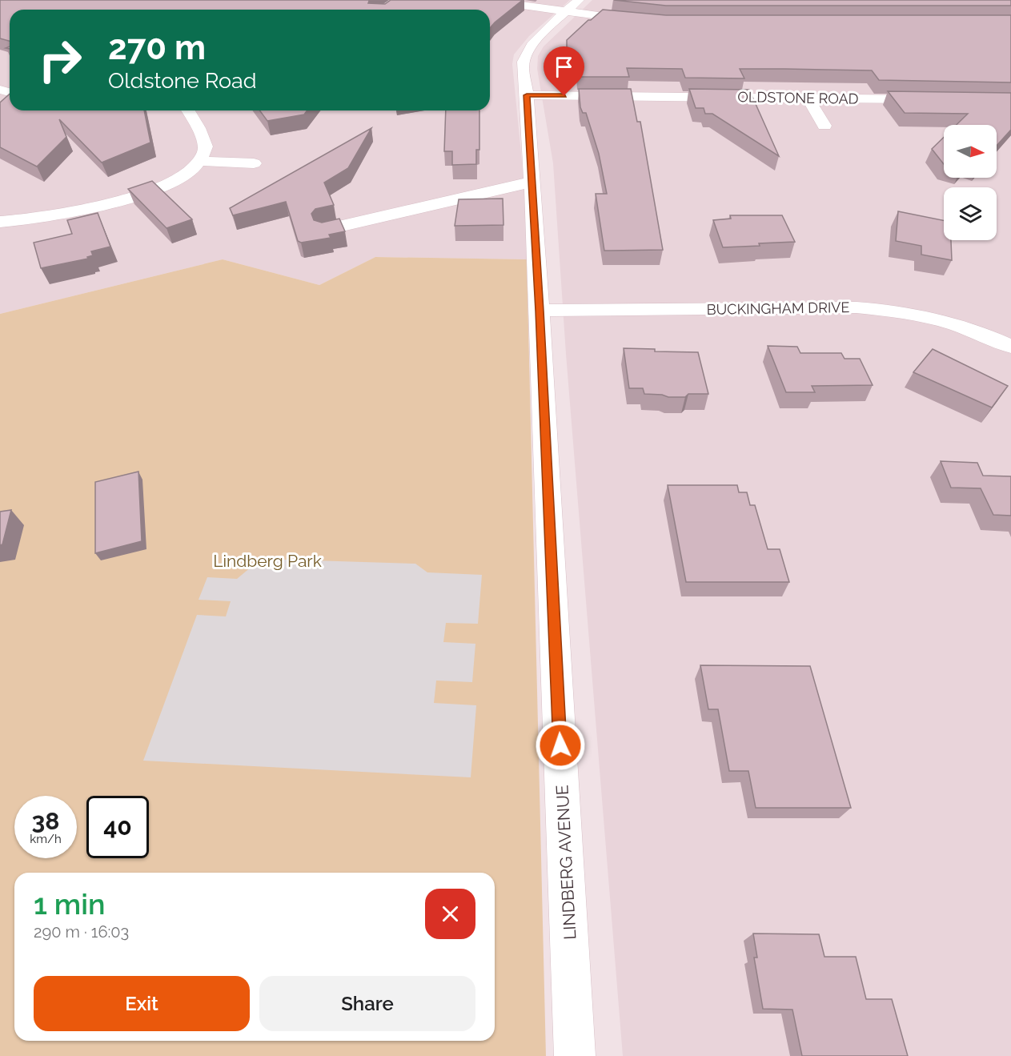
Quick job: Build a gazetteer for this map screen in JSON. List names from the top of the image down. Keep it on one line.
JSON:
{"streets":{"street":["OLDSTONE ROAD","BUCKINGHAM DRIVE","LINDBERG AVENUE"]},"crossings":[["OLDSTONE ROAD","LINDBERG AVENUE"],["BUCKINGHAM DRIVE","LINDBERG AVENUE"]],"parks":["Lindberg Park"],"north":"right","page":{"turn":["270 m","Oldstone Road"],"speed":"38 km/h","limit":"40","heading":["1 min","290 m · 16:03"],"buttons":["Exit","Share"]}}
